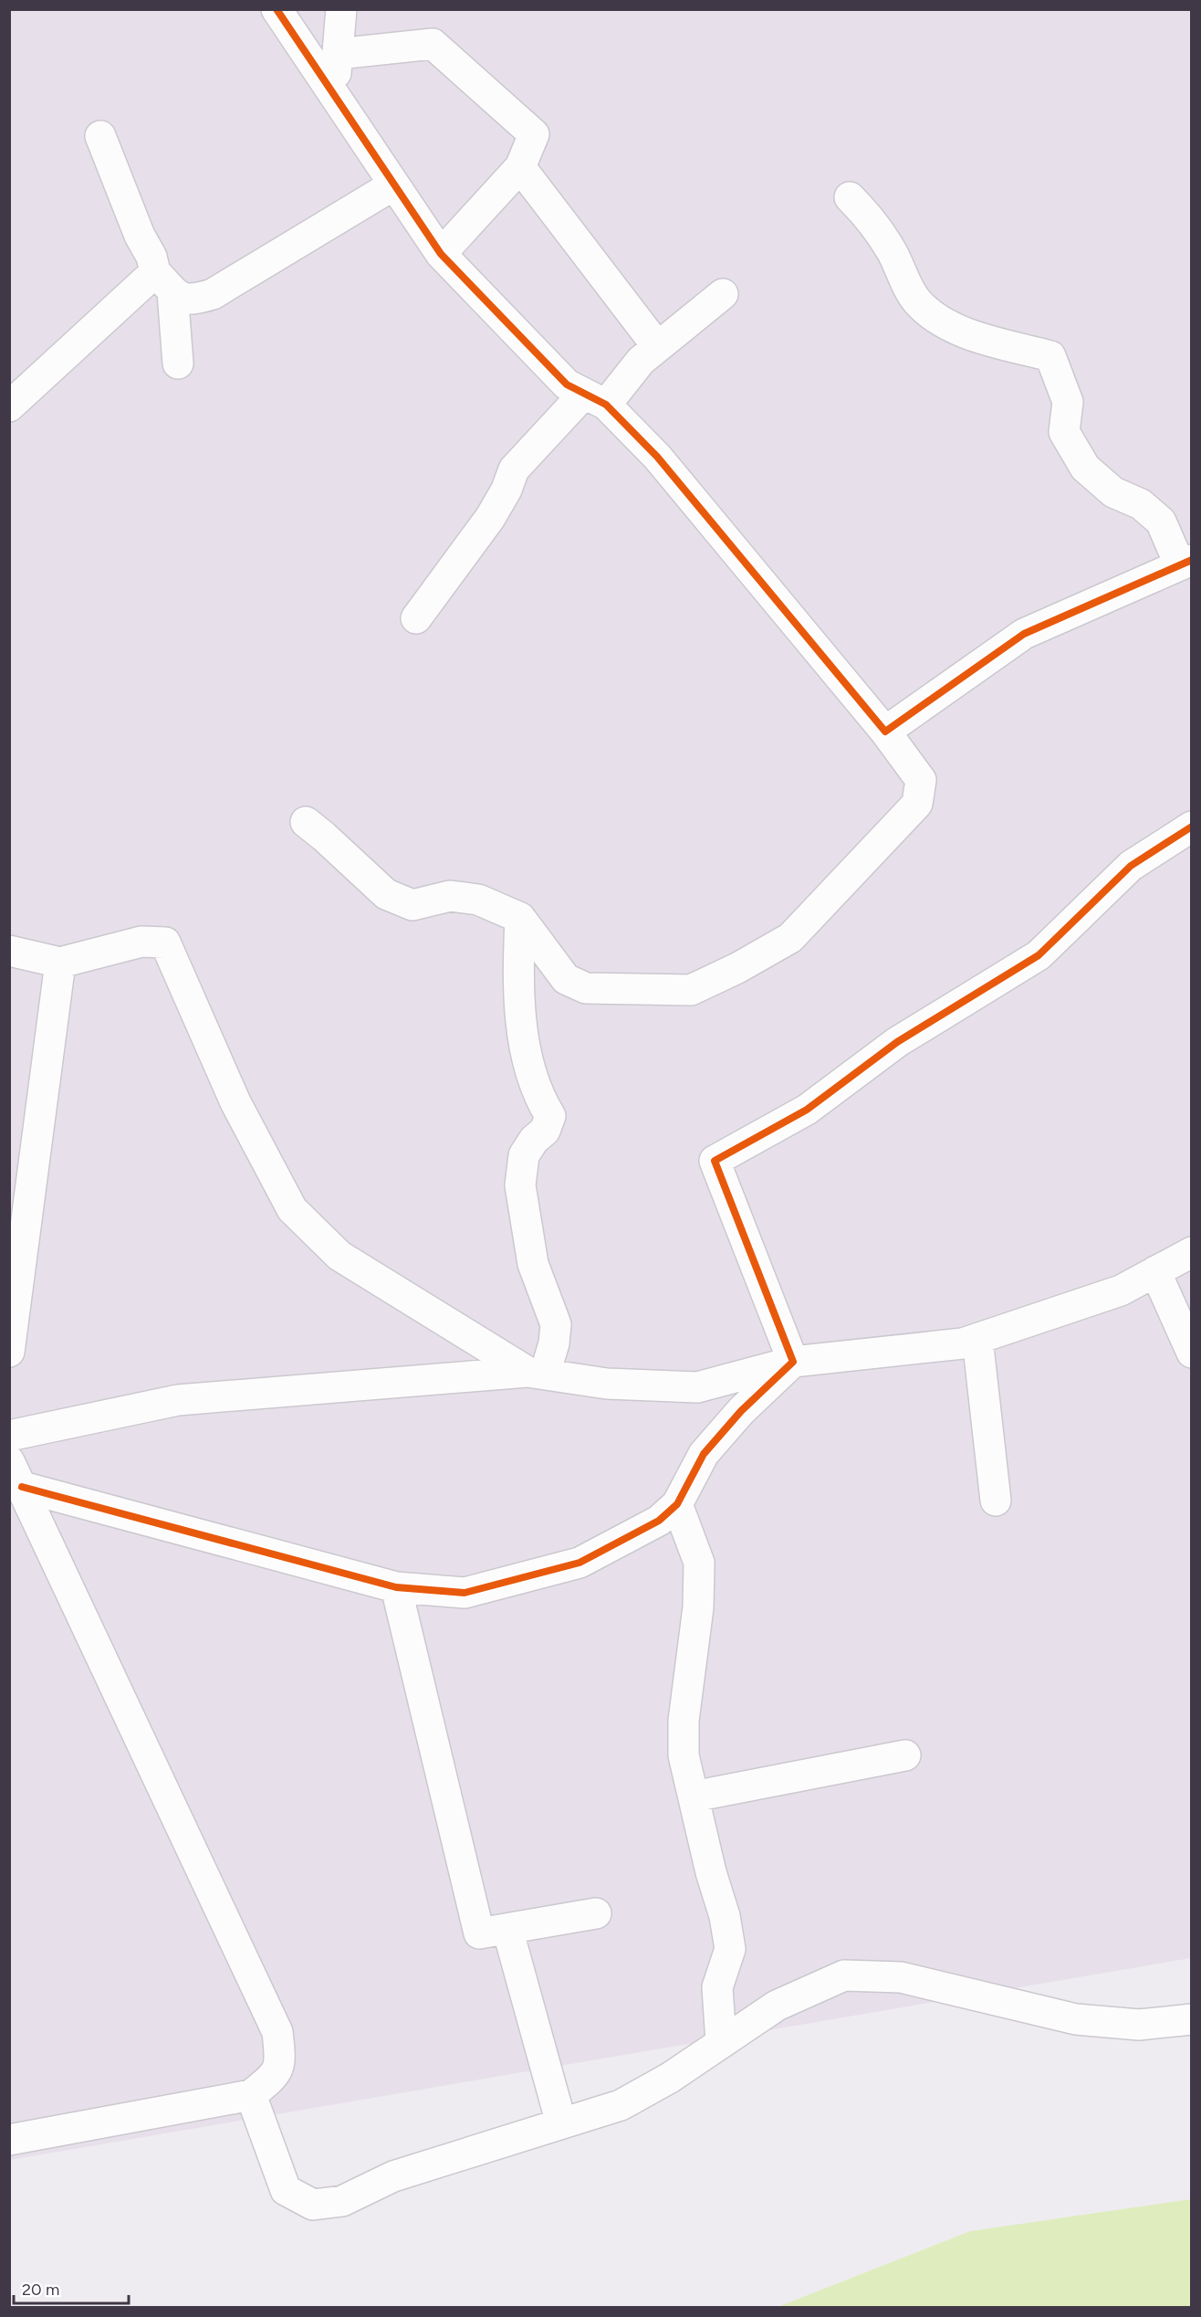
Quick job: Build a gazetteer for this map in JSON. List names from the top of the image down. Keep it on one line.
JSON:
{"scale_bar":"20 m"}
